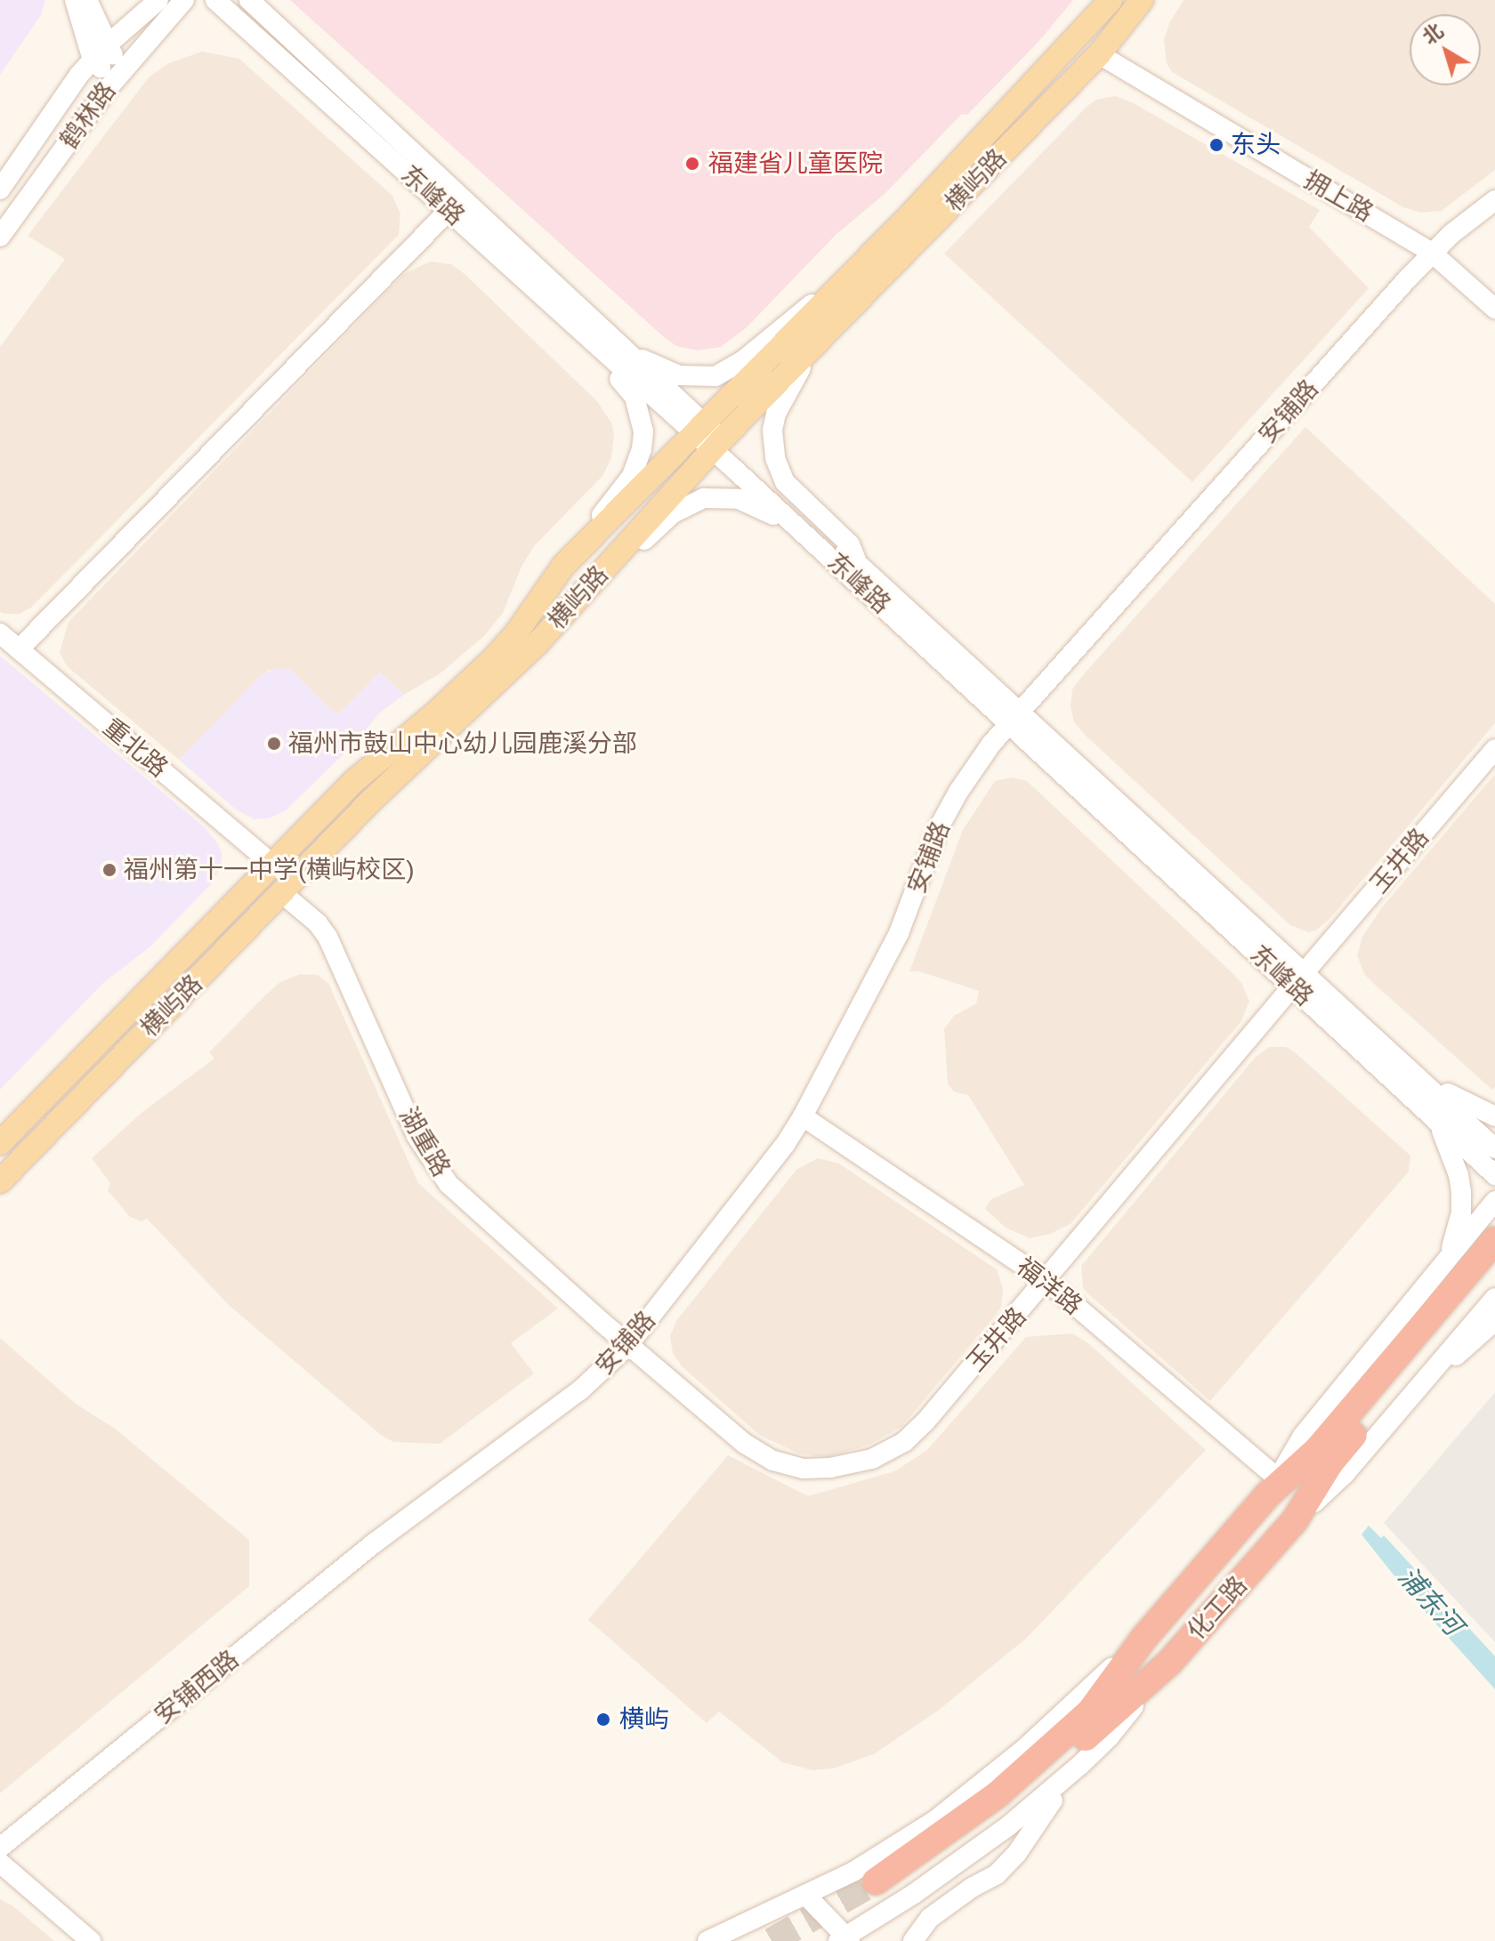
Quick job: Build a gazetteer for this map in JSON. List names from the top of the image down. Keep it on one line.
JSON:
{"streets":{"highway":["化工路"],"main road":["鹤林路","横屿路","东峰路","拥上路","安铺路","重北路","玉井路","湖重路","福洋路","安铺西路"]},"crossings":[["横屿路","东峰路"],["横屿路","拥上路"],["横屿路","重北路"],["横屿路","湖重路"],["东峰路","安铺路"],["东峰路","玉井路"],["拥上路","安铺路"],["安铺路","玉井路"],["安铺路","湖重路"],["安铺路","福洋路"],["安铺路","安铺西路"],["玉井路","湖重路"],["玉井路","福洋路"],["福洋路","化工路"]],"water":["浦东河"],"places":["东头","福建省儿童医院","福州市鼓山中心幼儿园鹿溪分部","福州第十一中学(横屿校区)","横屿"],"north":"top left"}
